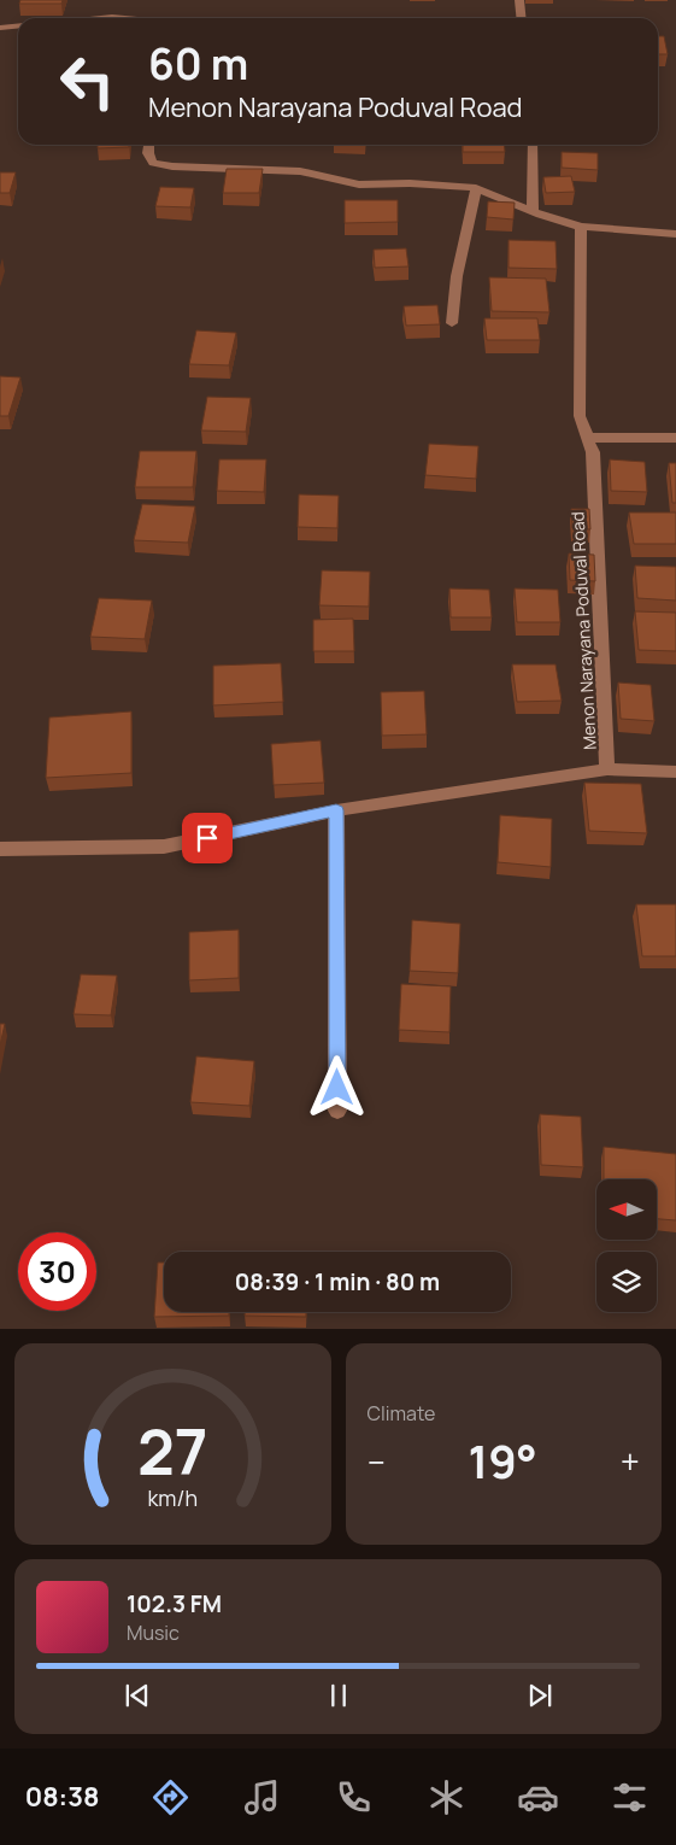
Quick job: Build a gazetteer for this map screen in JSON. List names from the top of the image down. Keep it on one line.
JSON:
{"streets":{"street":["Menon Narayana Poduval Road"]},"north":"left","page":{"turn":["60 m","Menon Narayana Poduval Road"],"limit":"30","trip":"08:39 · 1 min · 80 m","tile":"Climate","heat":["−","19°","+"],"song":["102.3 FM","Music"],"tabs":"08:38","gauge":["27","km/h"]}}
